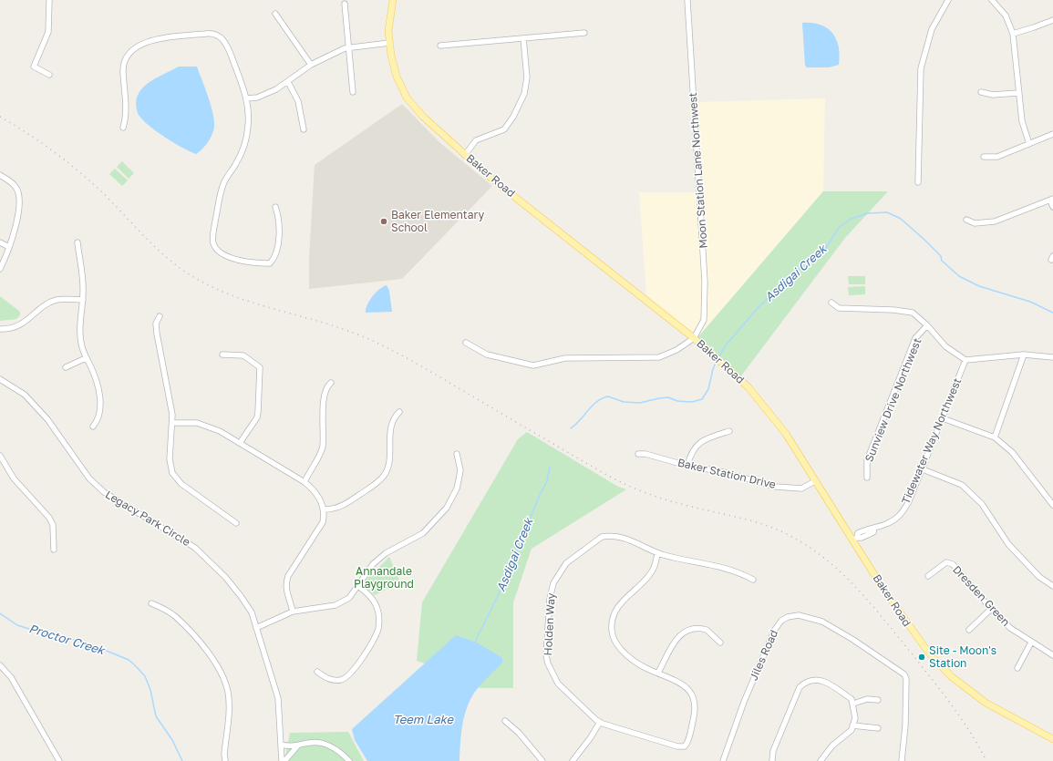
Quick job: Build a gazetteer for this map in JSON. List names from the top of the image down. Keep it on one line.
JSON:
{"streets":{"main road":["Baker Road"],"street":["Moon Station Lane Northwest","Sunview Drive Northwest","Tidewater Way Northwest","Baker Station Drive","Legacy Park Circle","Dresden Green","Holden Way","Jiles Road"]},"crossings":[["Moon Station Lane Northwest","Baker Road"],["Baker Road","Tidewater Way Northwest"],["Baker Road","Baker Station Drive"]],"water":["Asdigai Creek","Proctor Creek","Teem Lake"],"parks":["Annandale Playground"],"places":["Baker Elementary School","Site - Moon's Station"]}
